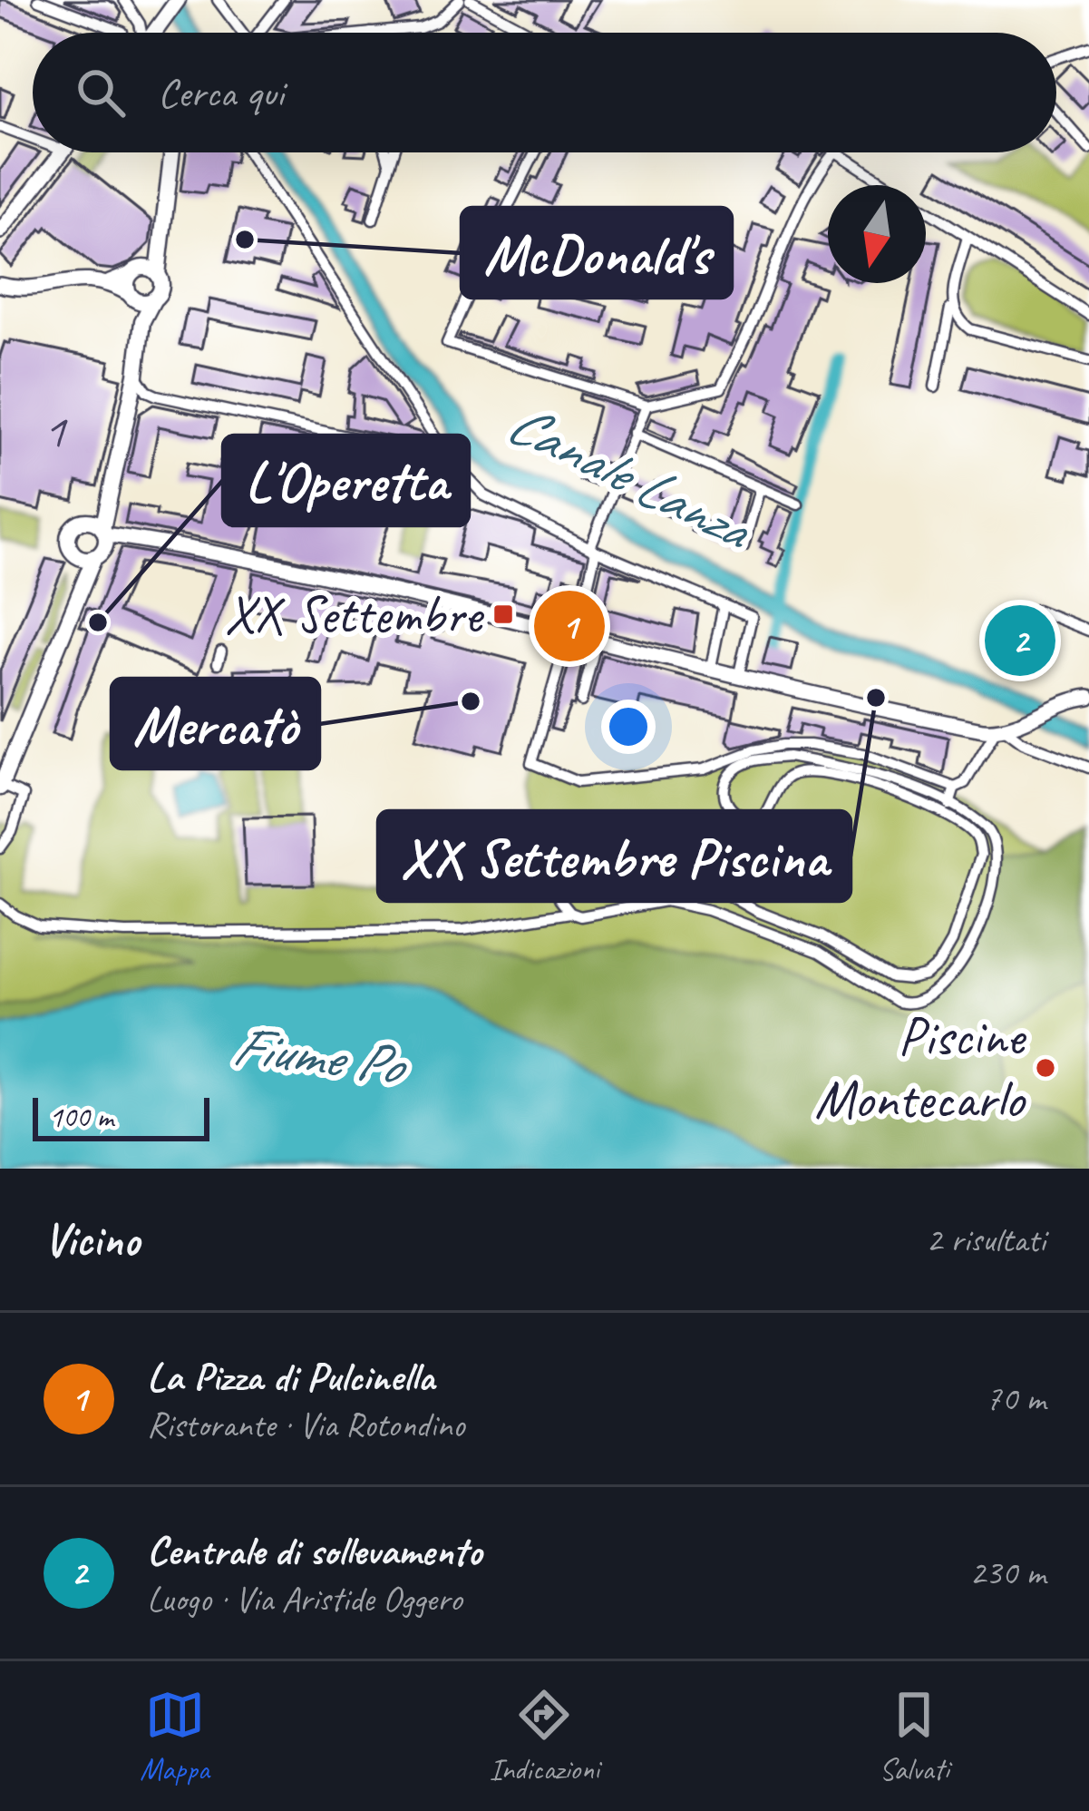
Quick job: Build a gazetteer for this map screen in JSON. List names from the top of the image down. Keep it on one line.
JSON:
{"water":["Canale Lanza","Fiume Po"],"places":{"other":["McDonald's","L'Operetta","XX Settembre Piscina","Mercatò","Piscine Montecarlo"],"transit":["XX Settembre"]},"house_numbers":["1"],"scale_bar":"100 m","north":"bottom","page":{"search":"Cerca qui","pins":["1","2"],"scale":"100 m","heading":["Vicino","2 risultati"],"list":[{"mark":"1","name":"La Pizza di Pulcinella","note":"Ristorante · Via Rotondino","value":"70 m"},{"mark":"2","name":"Centrale di sollevamento","note":"Luogo · Via Aristide Oggero","value":"230 m"}],"nav":["Mappa","Indicazioni","Salvati"]}}
